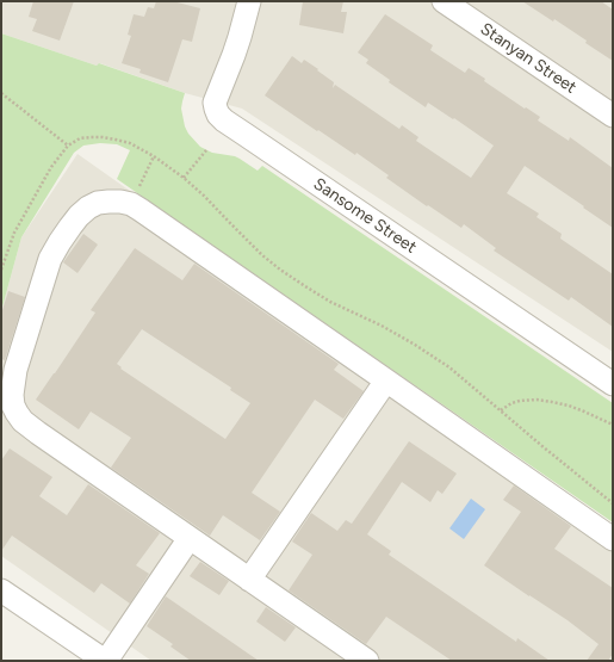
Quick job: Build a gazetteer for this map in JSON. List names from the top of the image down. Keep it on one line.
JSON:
{"streets":{"street":["Stanyan Street","Sansome Street"]}}
